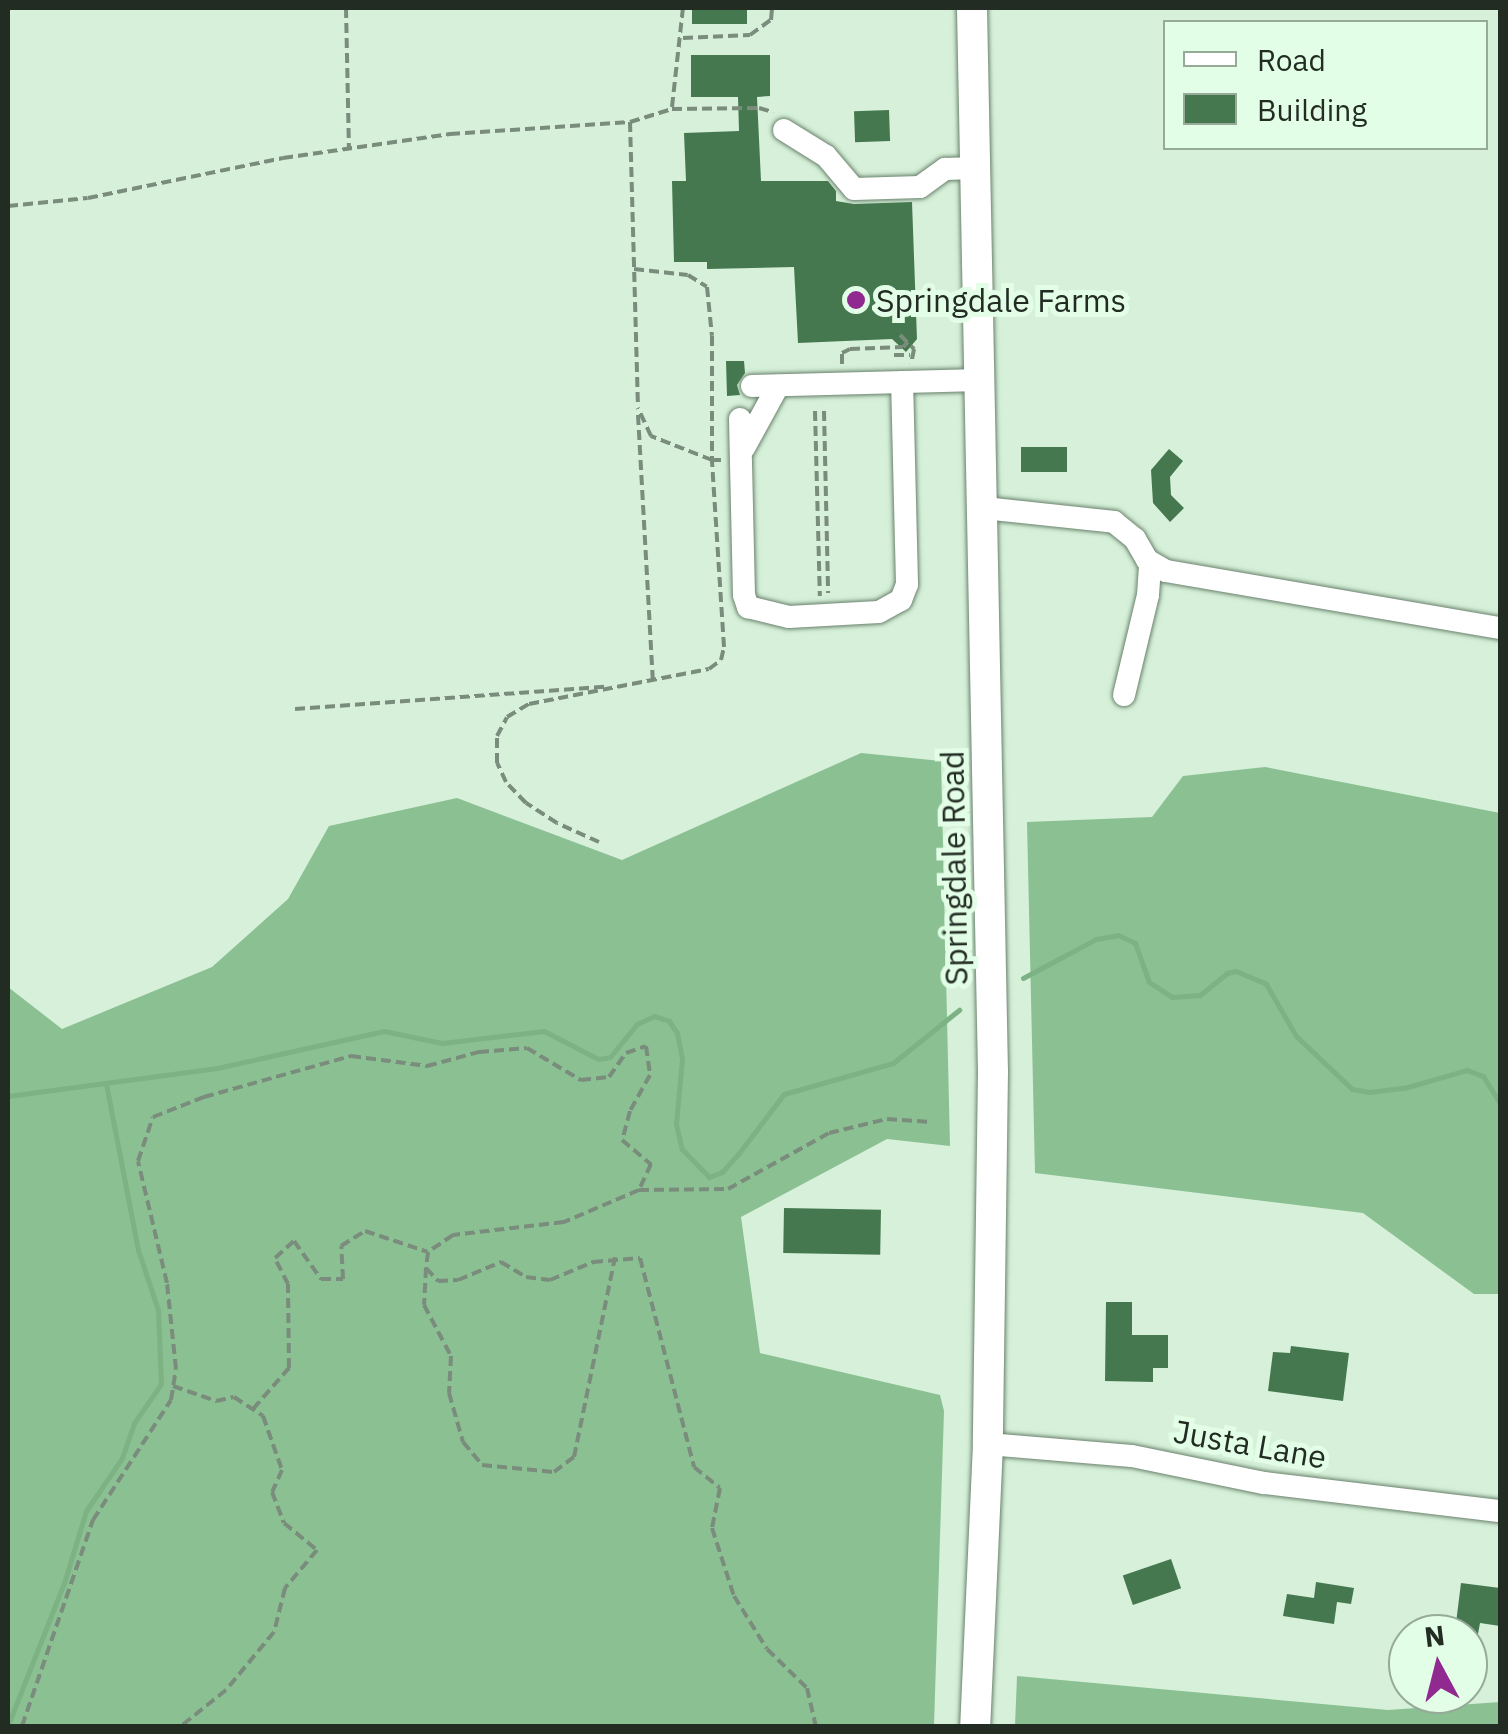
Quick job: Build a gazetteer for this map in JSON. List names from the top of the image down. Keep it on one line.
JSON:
{"streets":{"main road":["Springdale Road"],"street":["Justa Lane"]},"crossings":[["Springdale Road","Justa Lane"]],"places":["Springdale Farms"],"legend":["Road","Building"],"north":"top"}
